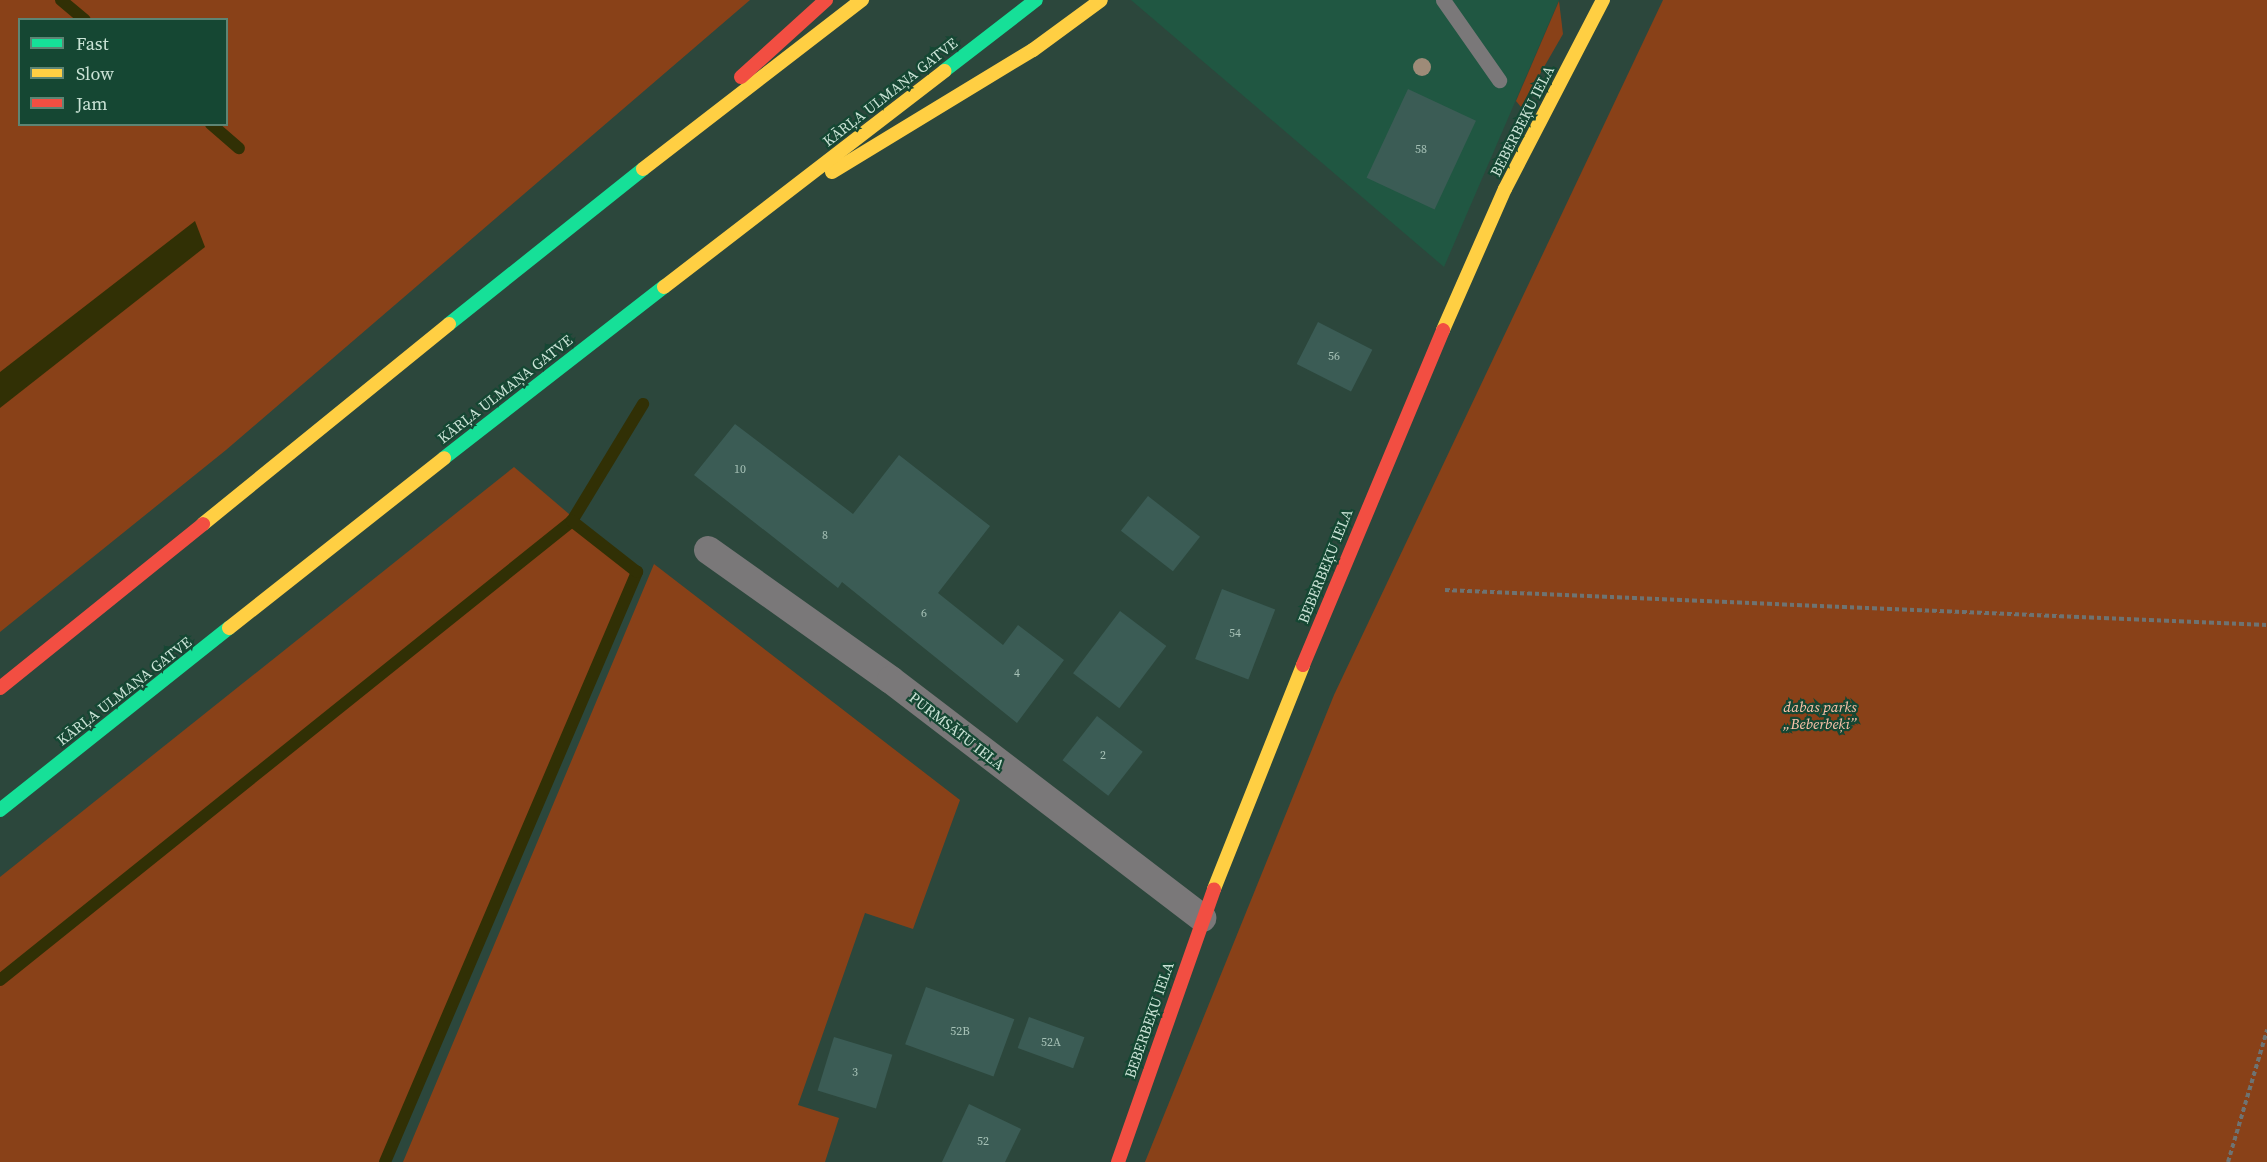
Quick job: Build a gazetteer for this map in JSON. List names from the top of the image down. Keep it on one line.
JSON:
{"streets":{"main road":["KĀRĻA ULMAŅA GATVE","BEBERBEĶU IELA"],"street":["PURMSĀTU IELA"]},"crossings":[["BEBERBEĶU IELA","PURMSĀTU IELA"]],"parks":["dabas parks „Beberbeķi”"],"house_numbers":["58","56","10","8","6","54","4","2","52B","52A","3","52"],"legend":["Fast","Slow","Jam"]}
